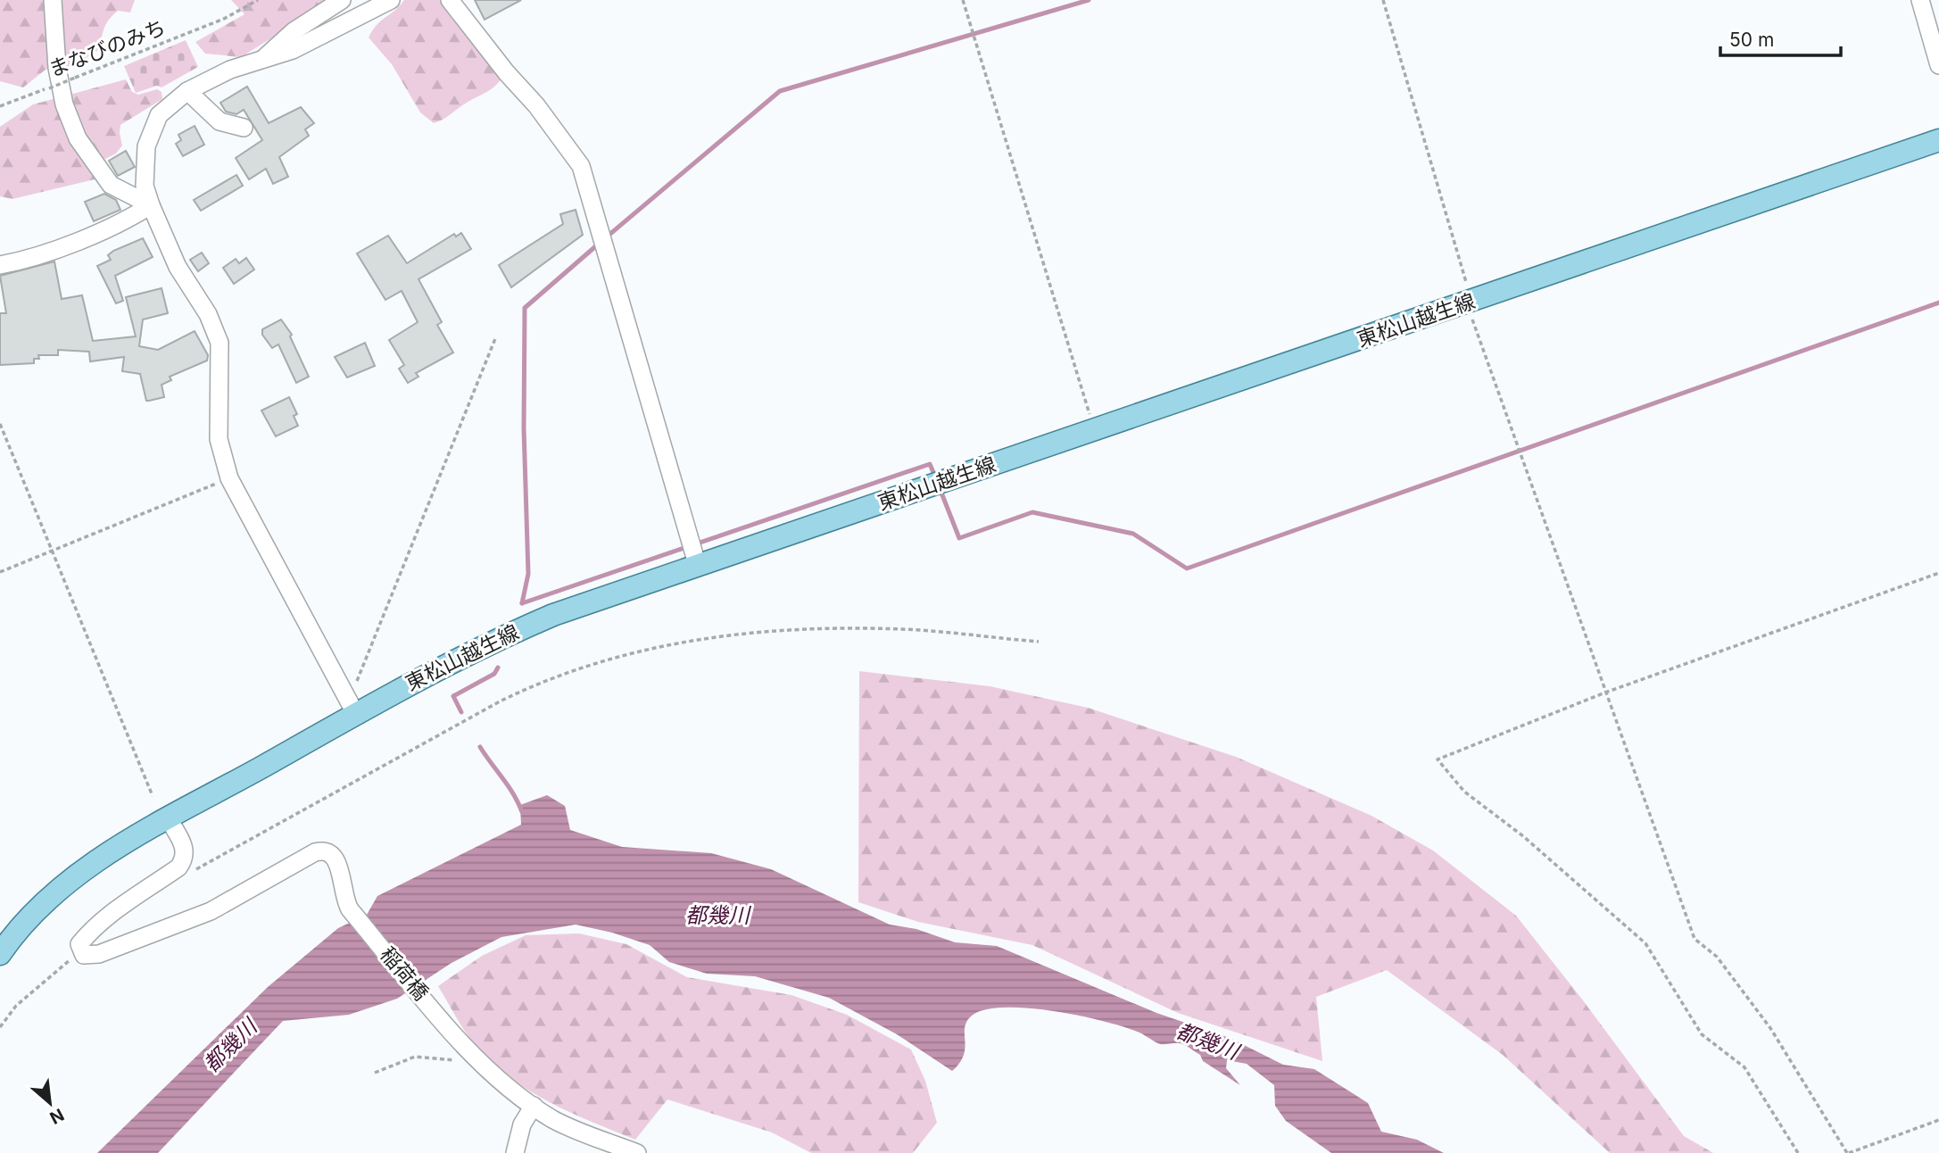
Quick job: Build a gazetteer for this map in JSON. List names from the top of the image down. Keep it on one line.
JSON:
{"streets":{"main road":["東松山越生線"],"street":["稲荷橋"],"path":["まなびのみち"]},"water":["都幾川"],"scale_bar":"50 m","north":"bottom right"}
